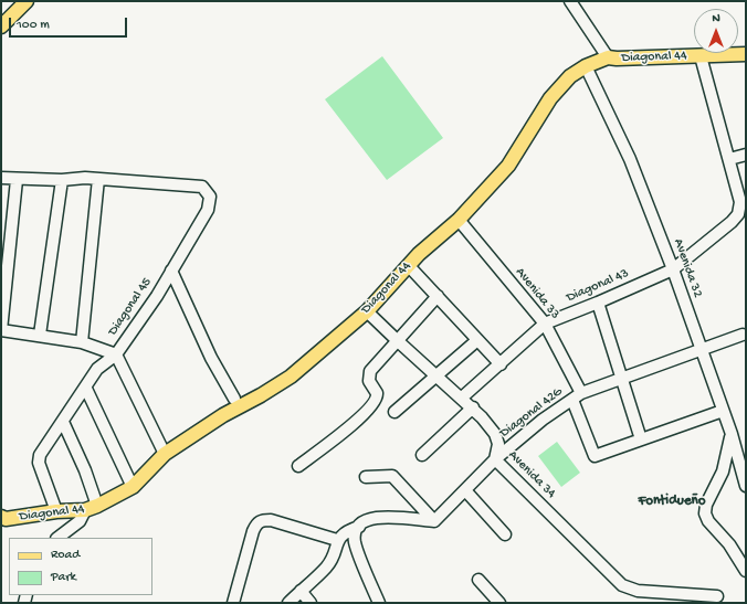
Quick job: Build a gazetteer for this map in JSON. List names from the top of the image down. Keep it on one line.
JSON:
{"streets":{"main road":["Diagonal 44"],"street":["Avenida 32","Diagonal 43","Avenida 33","Diagonal 45","Diagonal 42G","Avenida 34"]},"crossings":[["Diagonal 44","Avenida 32"],["Diagonal 44","Avenida 33"],["Diagonal 44","Avenida 34"],["Avenida 32","Diagonal 43"],["Avenida 32","Diagonal 42G"],["Diagonal 43","Avenida 33"],["Diagonal 43","Avenida 34"],["Avenida 33","Diagonal 42G"],["Diagonal 42G","Avenida 34"]],"districts":["Fontidueño"],"legend":["Road","Park"],"scale_bar":"100 m","north":"top"}
